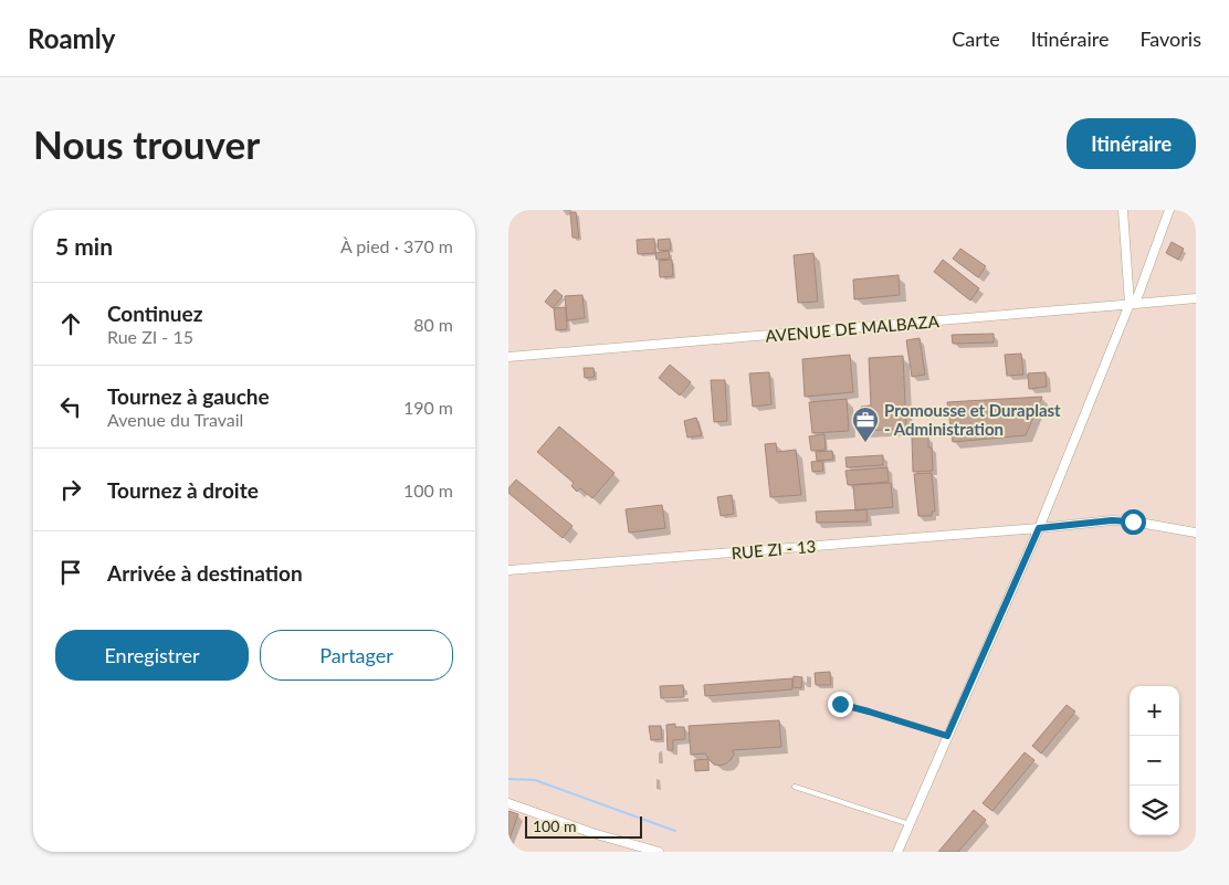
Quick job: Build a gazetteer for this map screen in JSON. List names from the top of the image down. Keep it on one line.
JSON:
{"streets":{"street":["AVENUE DE MALBAZA","RUE ZI - 13"]},"places":{"office":["Promousse et Duraplast - Administration"]},"scale_bar":"100 m","page":{"header":"Roamly","nav":["Carte","Itinéraire","Favoris"],"buttons":["Itinéraire",["Enregistrer","Partager"]],"title":"Nous trouver","heading":["5 min","À pied · 370 m"],"list":[["Continuez","Rue ZI - 15","80 m"],["Tournez à gauche","Avenue du Travail","190 m"],["Tournez à droite","100 m"],"Arrivée à destination"],"map_buttons":["+","−"],"scale":"100 m"}}
